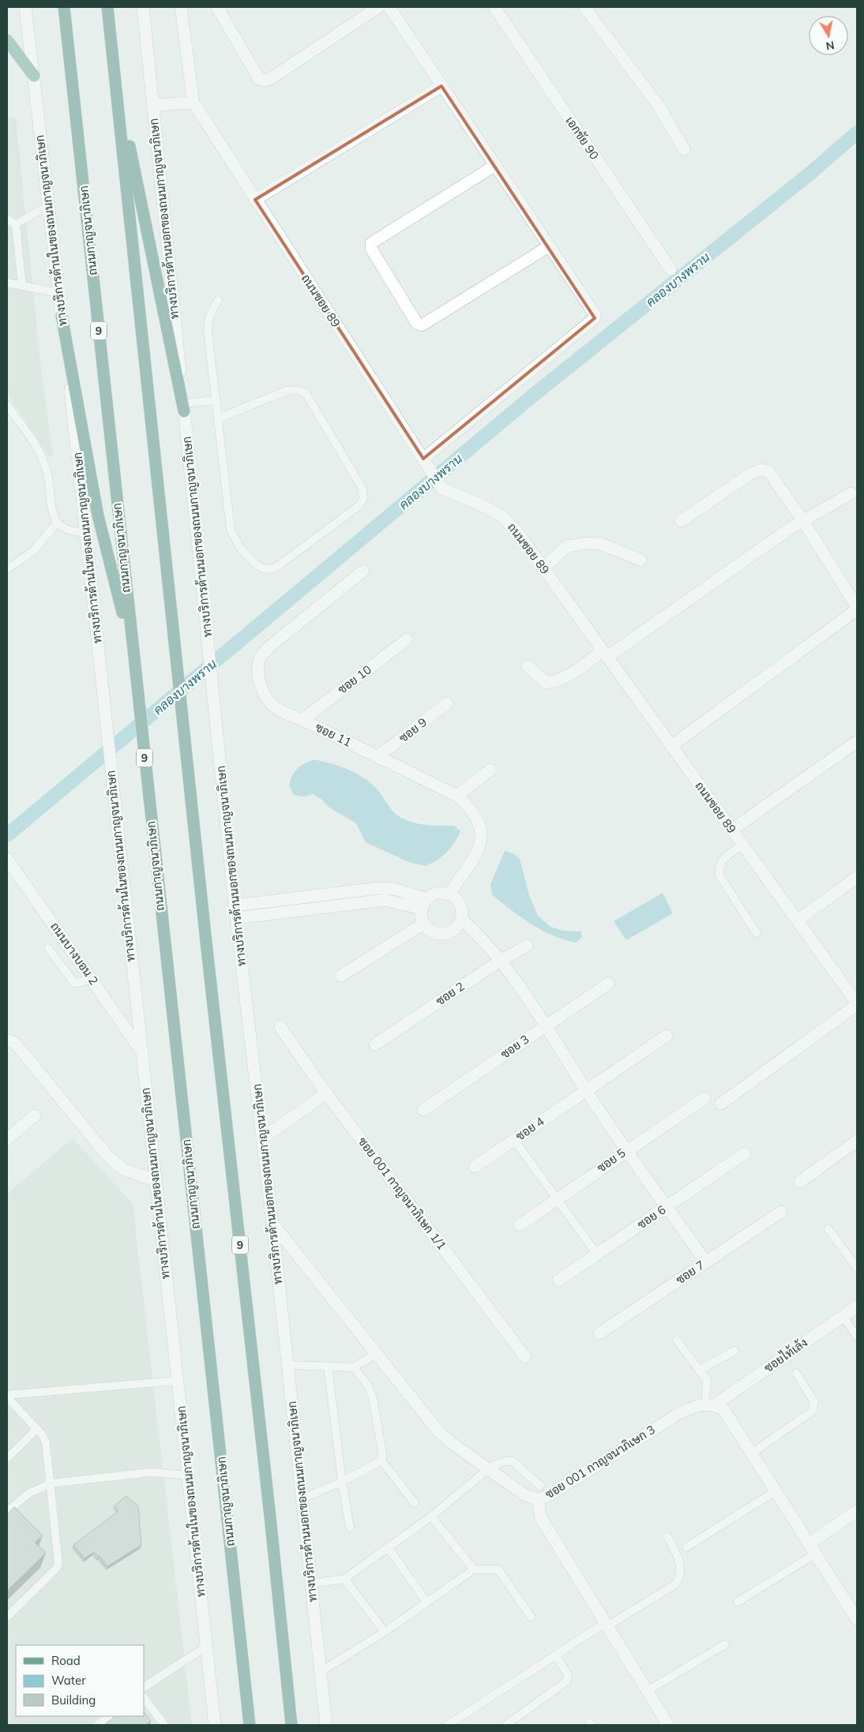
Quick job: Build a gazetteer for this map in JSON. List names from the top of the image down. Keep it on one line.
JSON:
{"streets":{"highway":["ถนนกาญจนาภิเษก","9"],"street":["เอกชัย 90","ทางบริการด้านนอกของถนนกาญจนาภิเษก","ทางบริการด้านในของถนนกาญจนาภิเษก","ถนนซอย 89","ซอย 10","ซอย 9","ซอย 11","ถนนบางบอน 2","ซอย 2","ซอย 3","ซอย 4","ซอย 5","ซอย 001 กาญจนาภิเษก 1/1","ซอย 6","ซอย 7","ซอยไท้เล้ง","ซอย 001 กาญจนาภิเษก 3"]},"crossings":[["ทางบริการด้านนอกของถนนกาญจนาภิเษก","ซอย 001 กาญจนาภิเษก 3"],["ทางบริการด้านในของถนนกาญจนาภิเษก","ถนนบางบอน 2"],["ซอย 10","ซอย 11"],["ซอย 9","ซอย 11"],["ซอยไท้เล้ง","ซอย 001 กาญจนาภิเษก 3"]],"water":["คลองบางพราน"],"legend":["Road","Water","Building"],"north":"bottom"}
